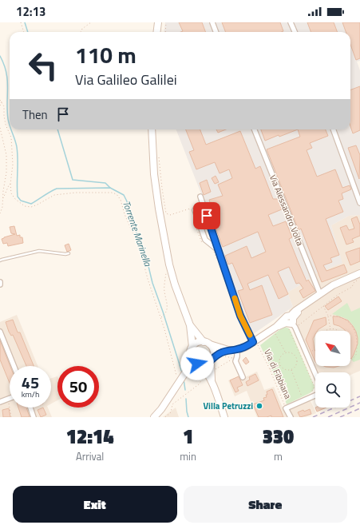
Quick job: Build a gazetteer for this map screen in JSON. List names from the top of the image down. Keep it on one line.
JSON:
{"streets":{"street":["Via Alessandro Volta"],"path":["Via di Fibbiana"]},"water":["Torrente Marinella"],"places":["Villa Petruzzi"],"north":"top left","page":{"status":"12:13","turn":["110 m","Via Galileo Galilei"],"then":"Then","speed":"45 km/h","limit":"50","eta":["12:14","Arrival","1","min","330","m"],"buttons":["Exit","Share"]}}
